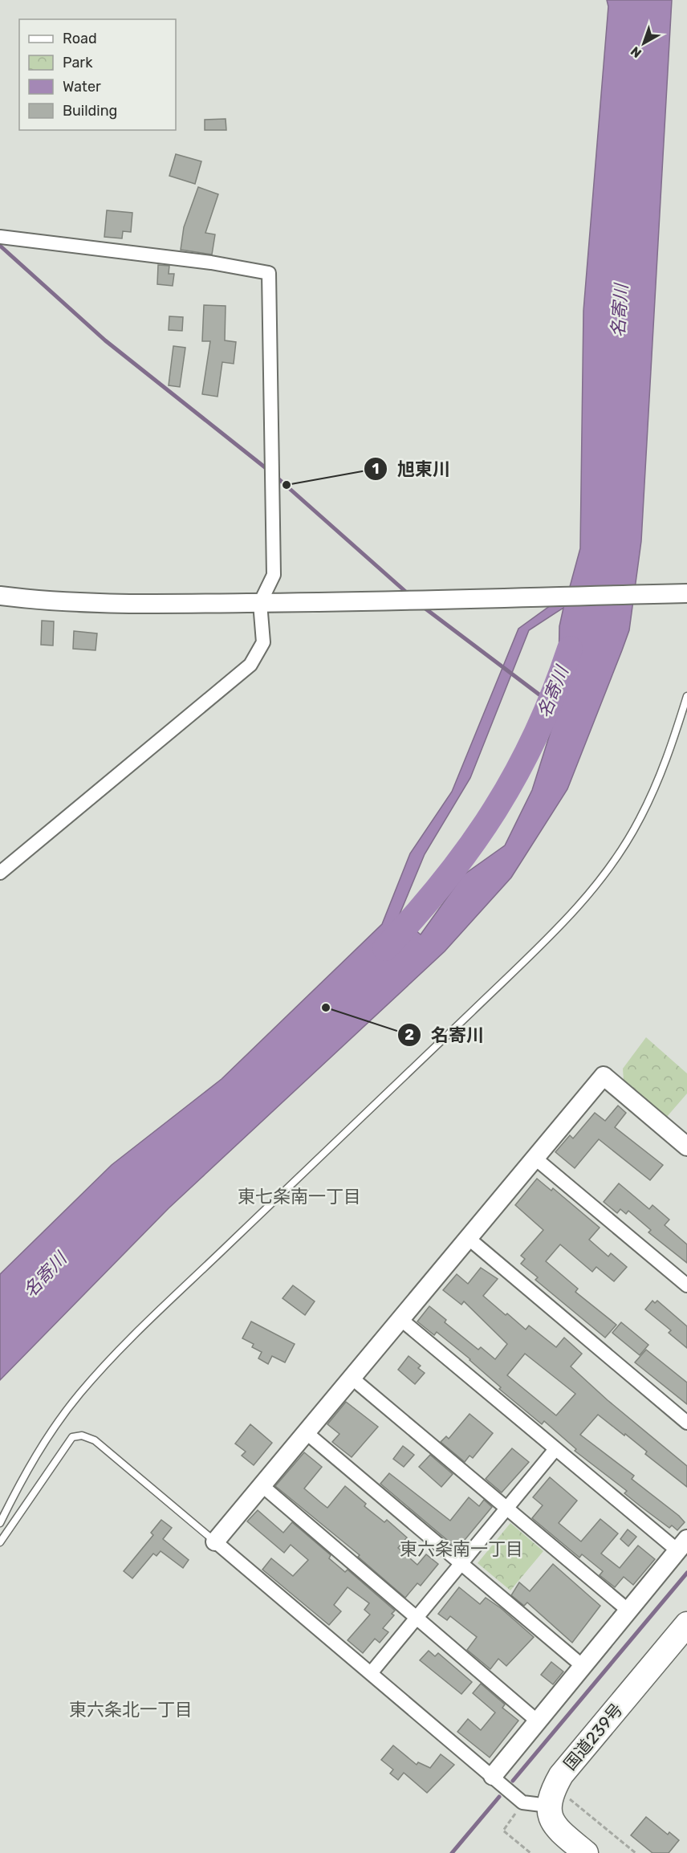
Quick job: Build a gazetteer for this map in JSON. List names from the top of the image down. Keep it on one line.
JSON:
{"streets":{"highway":["国道239号"]},"districts":["東七条南一丁目","東六条南一丁目","東六条北一丁目"],"water":["名寄川"],"places":["旭東川","名寄川"],"legend":["Road","Park","Water","Building"],"north":"bottom left"}
